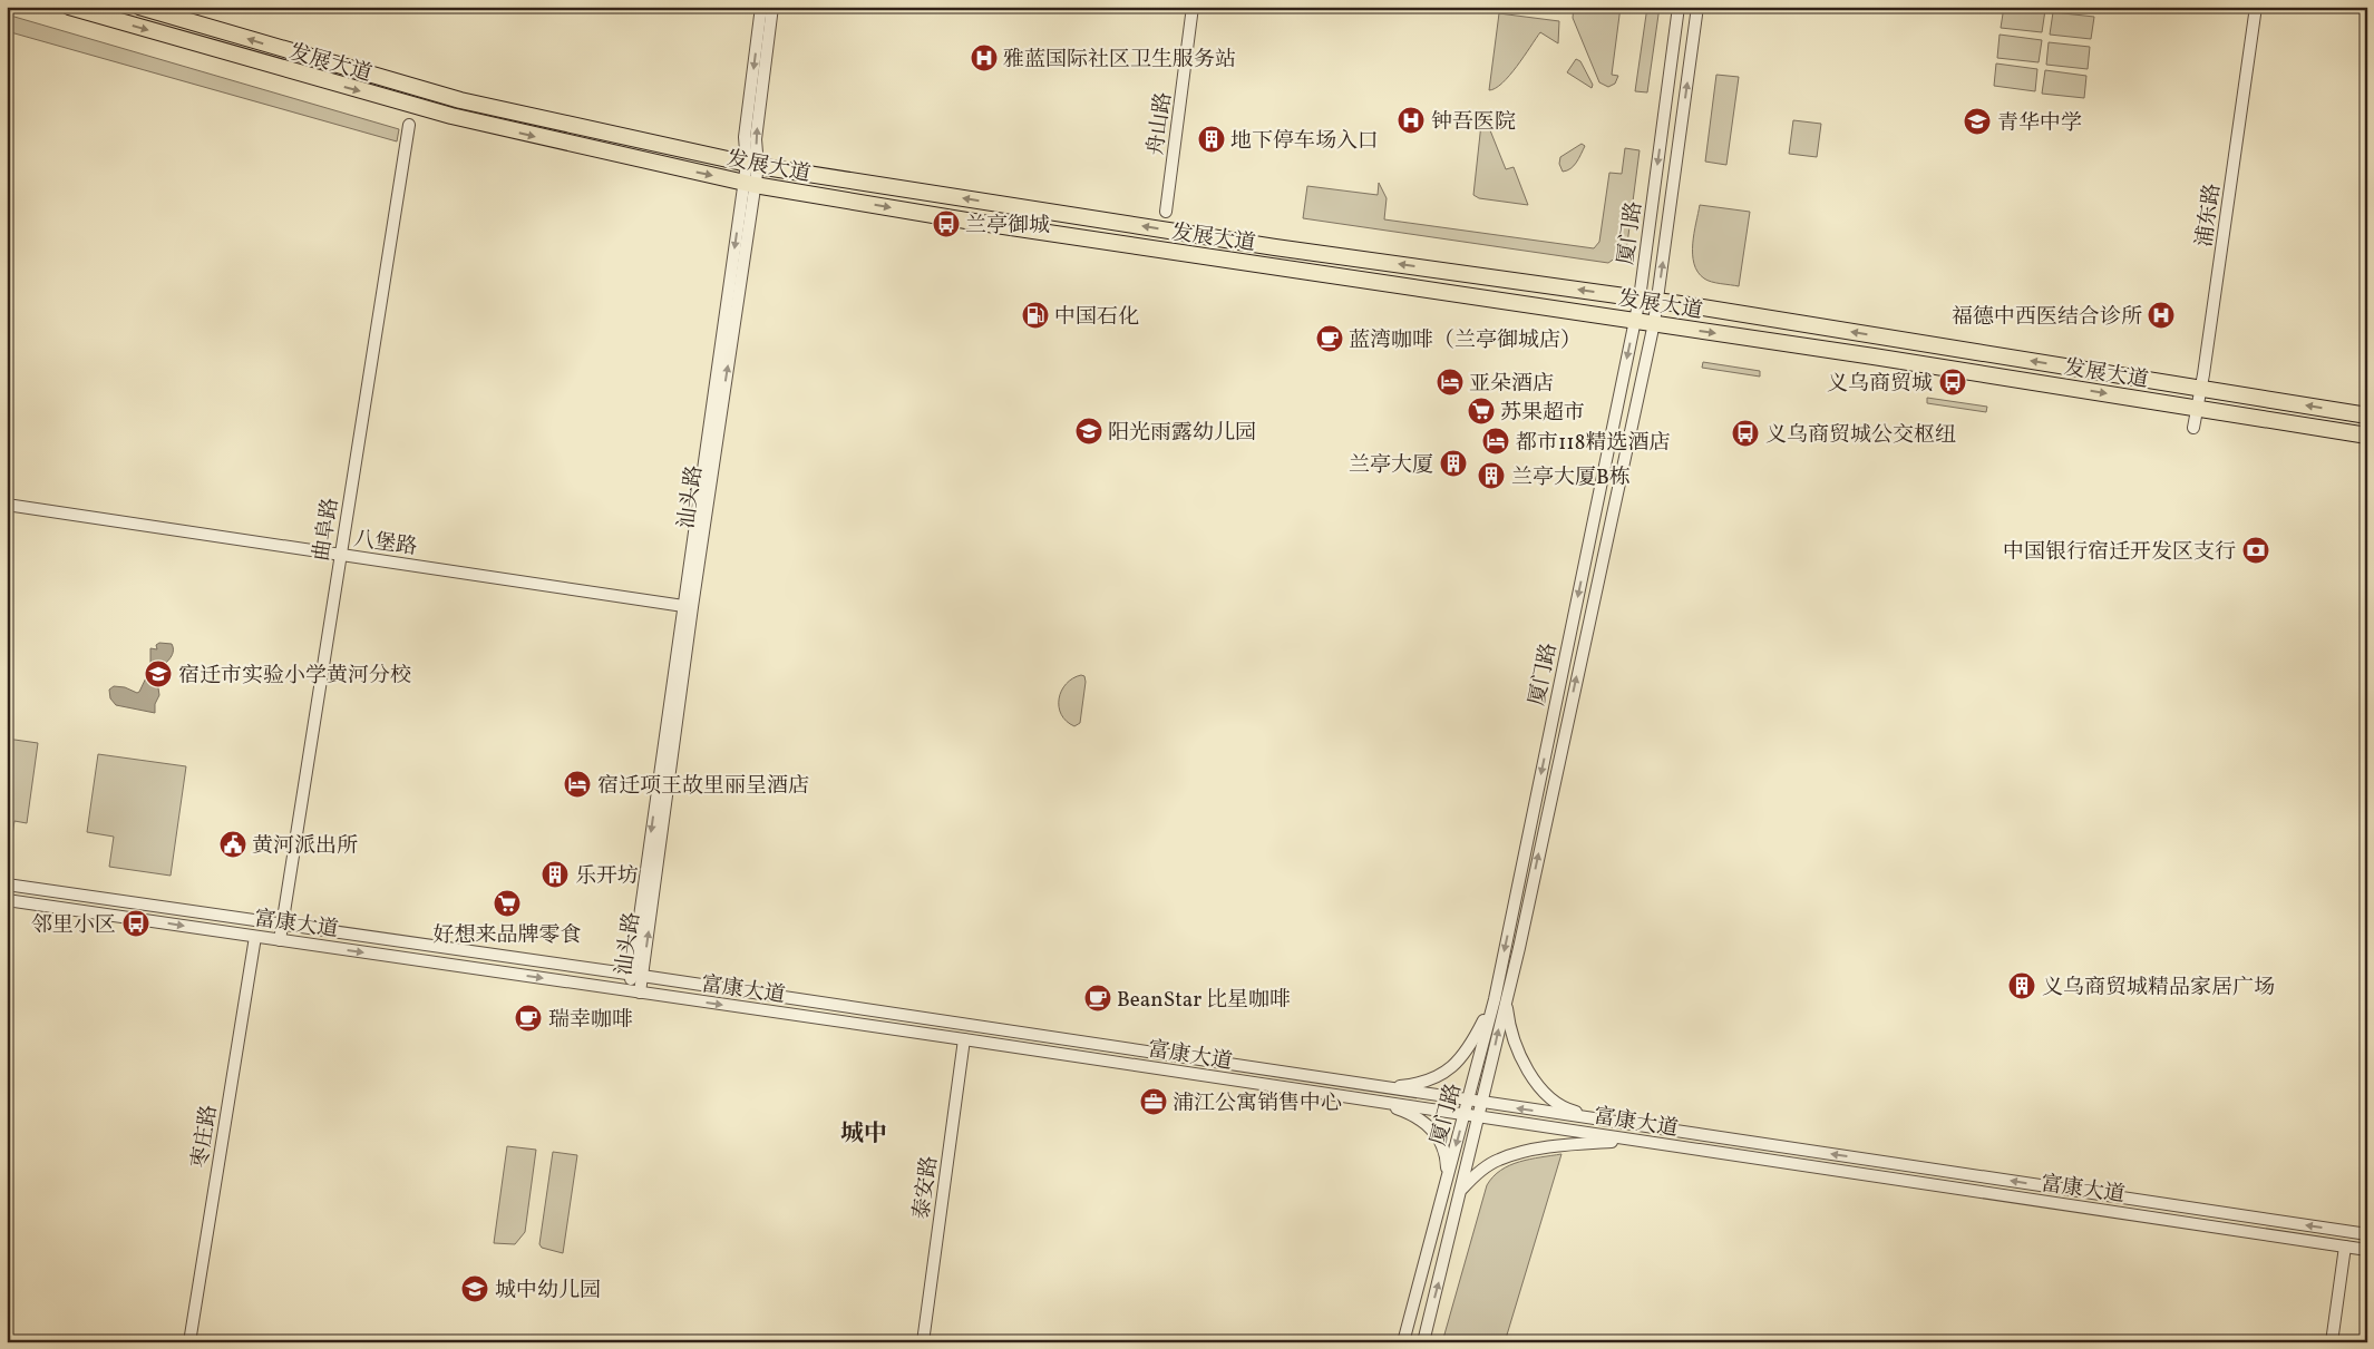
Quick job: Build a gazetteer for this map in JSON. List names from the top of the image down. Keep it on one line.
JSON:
{"streets":{"main road":["发展大道"],"street":["舟山路","浦东路","厦门路","汕头路","曲阜路","八堡路","富康大道","枣庄路","泰安路"]},"crossings":[["发展大道","浦东路"],["发展大道","厦门路"],["发展大道","汕头路"],["厦门路","富康大道"],["汕头路","八堡路"],["汕头路","富康大道"],["曲阜路","八堡路"],["曲阜路","富康大道"],["富康大道","枣庄路"],["富康大道","泰安路"]],"districts":["城中"],"places":{"hospital":["雅蓝国际社区卫生服务站","钟吾医院","福德中西医结合诊所"],"school or university":["青华中学","阳光雨露幼儿园","宿迁市实验小学黄河分校","城中幼儿园"],"building":["地下停车场入口","兰亭大厦","兰亭大厦B栋","乐开坊","义乌商贸城精品家居广场"],"bus stop":["兰亭御城","义乌商贸城","义乌商贸城公交枢纽","邻里小区"],"fuel station":["中国石化"],"cafe":["蓝湾咖啡（兰亭御城店）","BeanStar 比星咖啡","瑞幸咖啡"],"hotel":["亚朵酒店","都市118精选酒店","宿迁项王故里丽呈酒店"],"supermarket":["苏果超市","好想来品牌零食"],"bank":["中国银行宿迁开发区支行"],"public building":["黄河派出所"],"office":["浦江公寓销售中心"]}}
